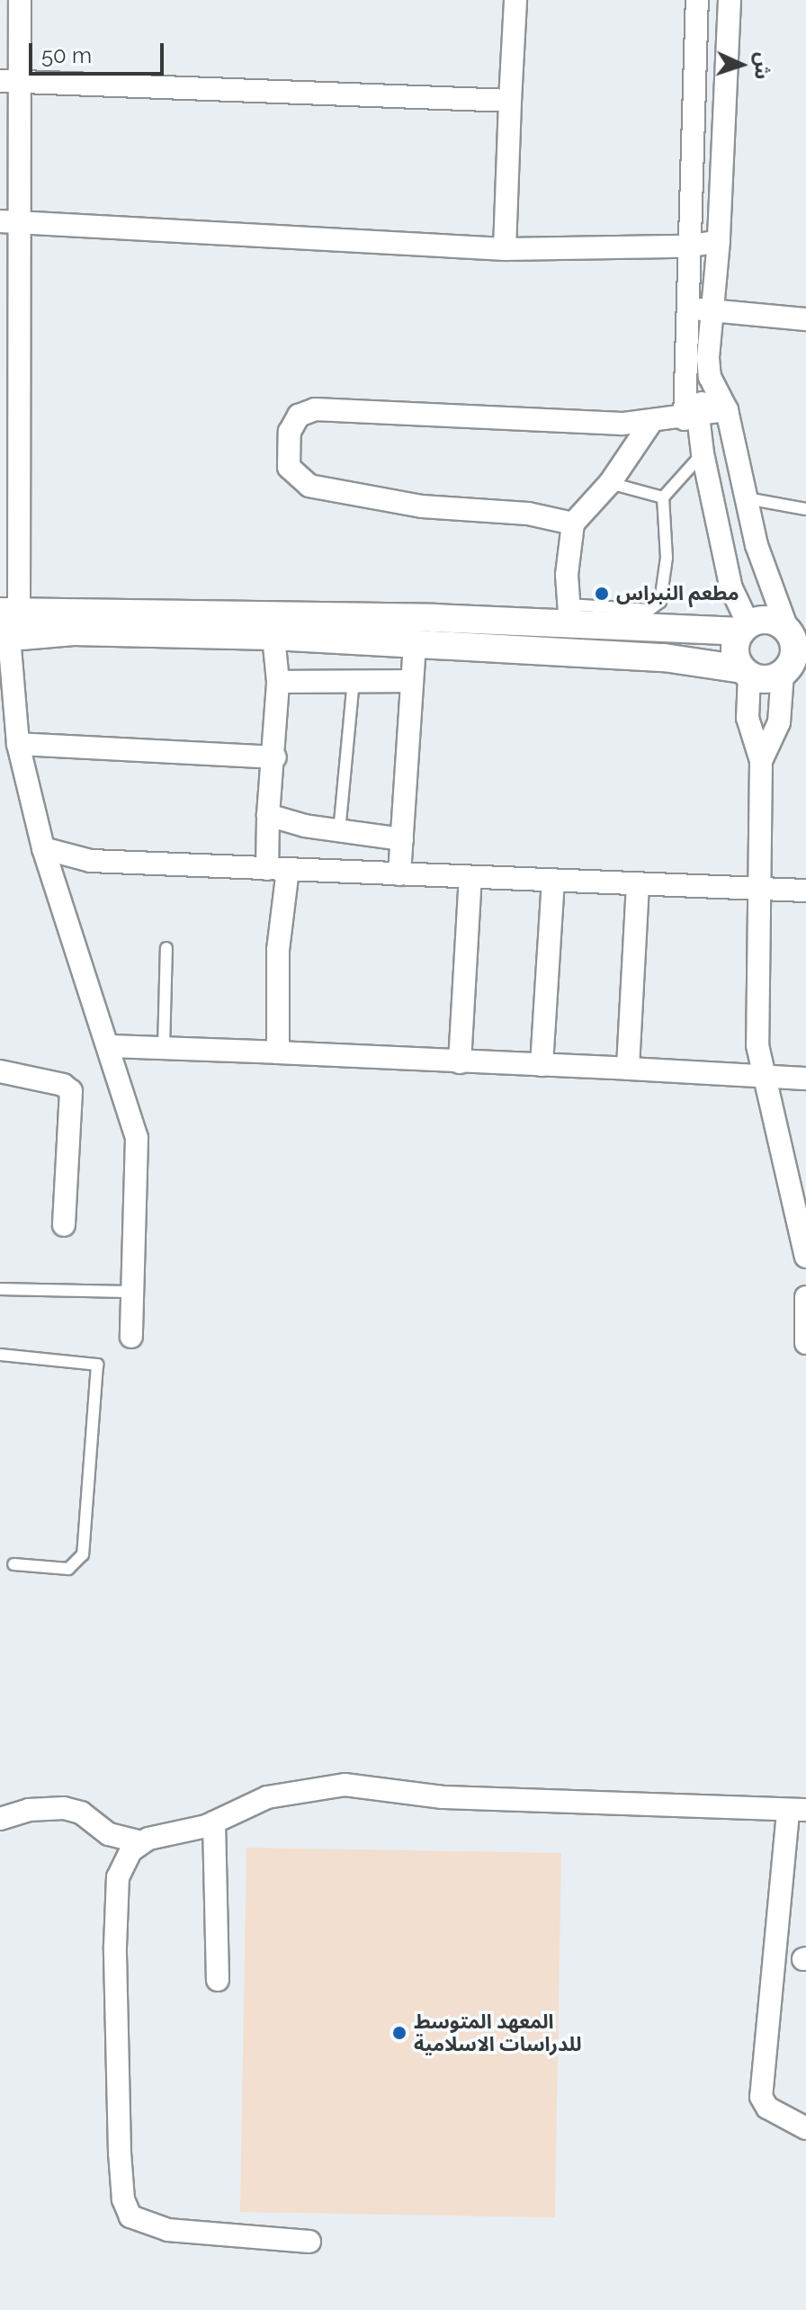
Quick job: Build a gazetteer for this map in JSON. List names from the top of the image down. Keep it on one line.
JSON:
{"places":["مطعم النبراس","المعهد المتوسط للدراسات الاسلامية"],"scale_bar":"50 m","north":"right"}
